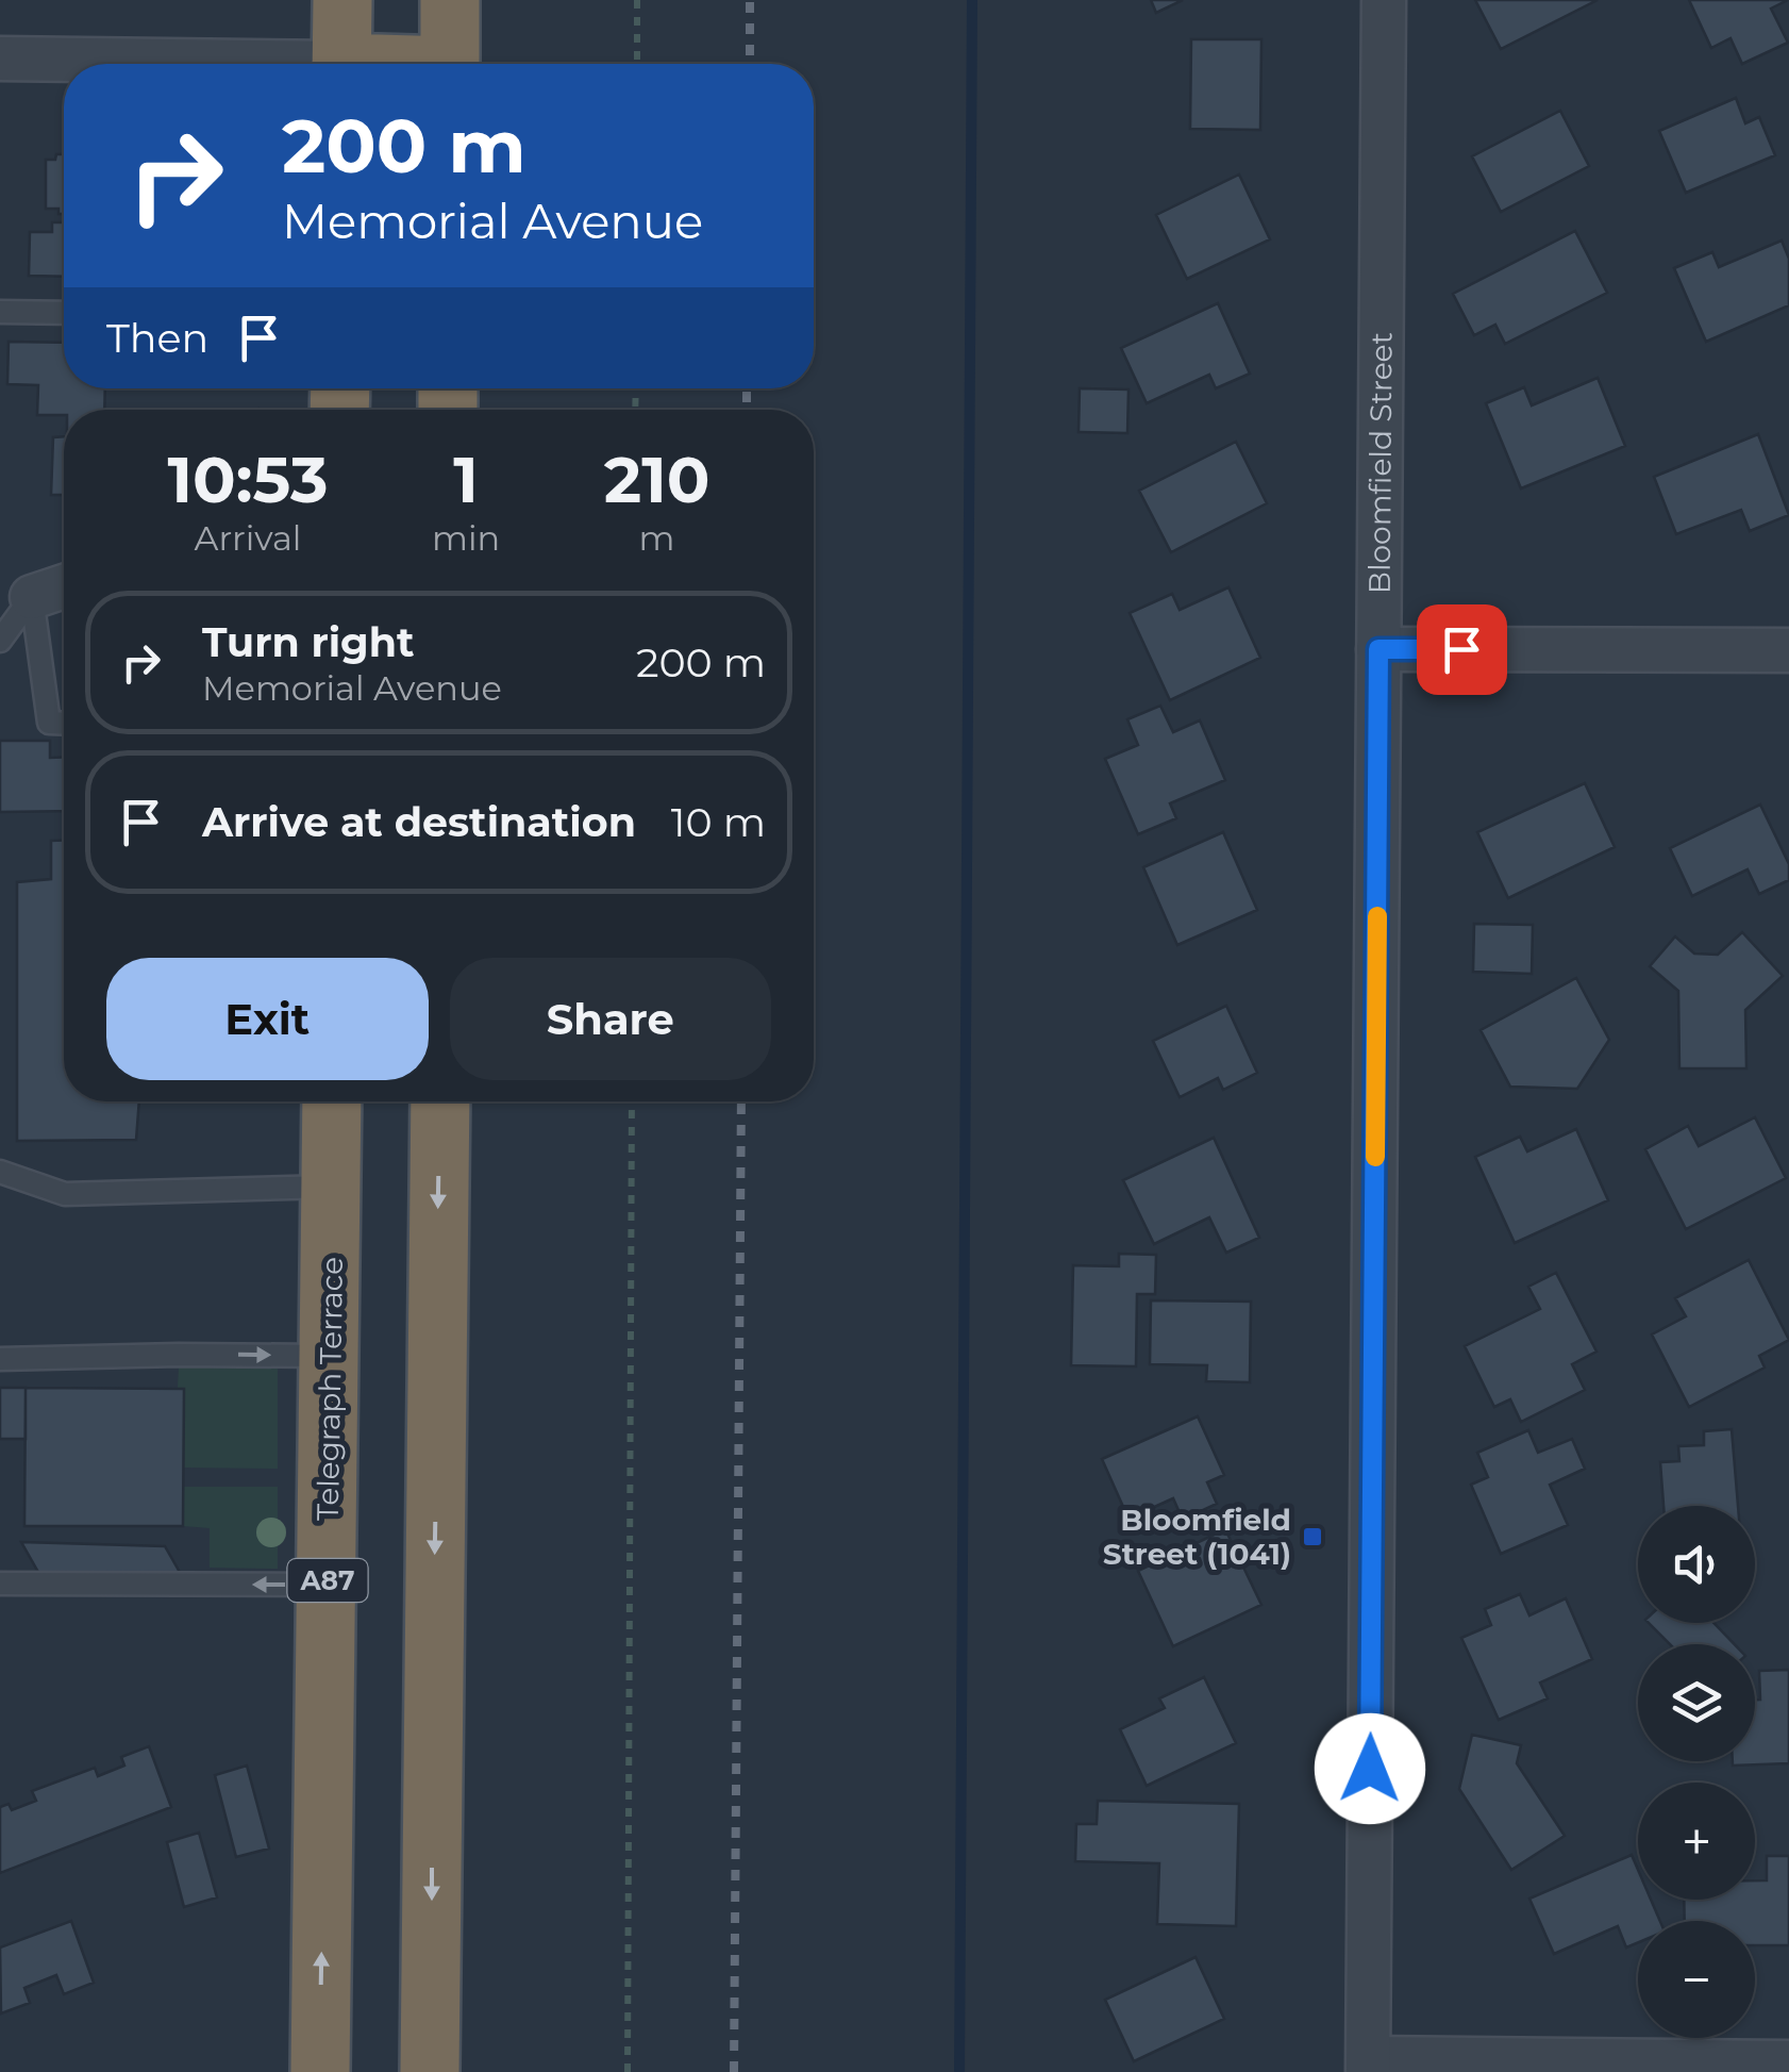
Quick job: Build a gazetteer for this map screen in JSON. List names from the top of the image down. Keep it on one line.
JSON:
{"streets":{"highway":["Telegraph Terrace","A87"],"street":["Bloomfield Street"]},"places":{"transit":["Bloomfield Street (1041)"]},"page":{"turn":["200 m","Memorial Avenue"],"then":"Then","eta":["10:53","Arrival","1","min","210","m"],"list":[{"name":"Turn right","note":"Memorial Avenue","value":"200 m"},{"name":"Arrive at destination","value":"10 m"}],"buttons":["Exit","Share"],"map_buttons":["+","−"]}}
